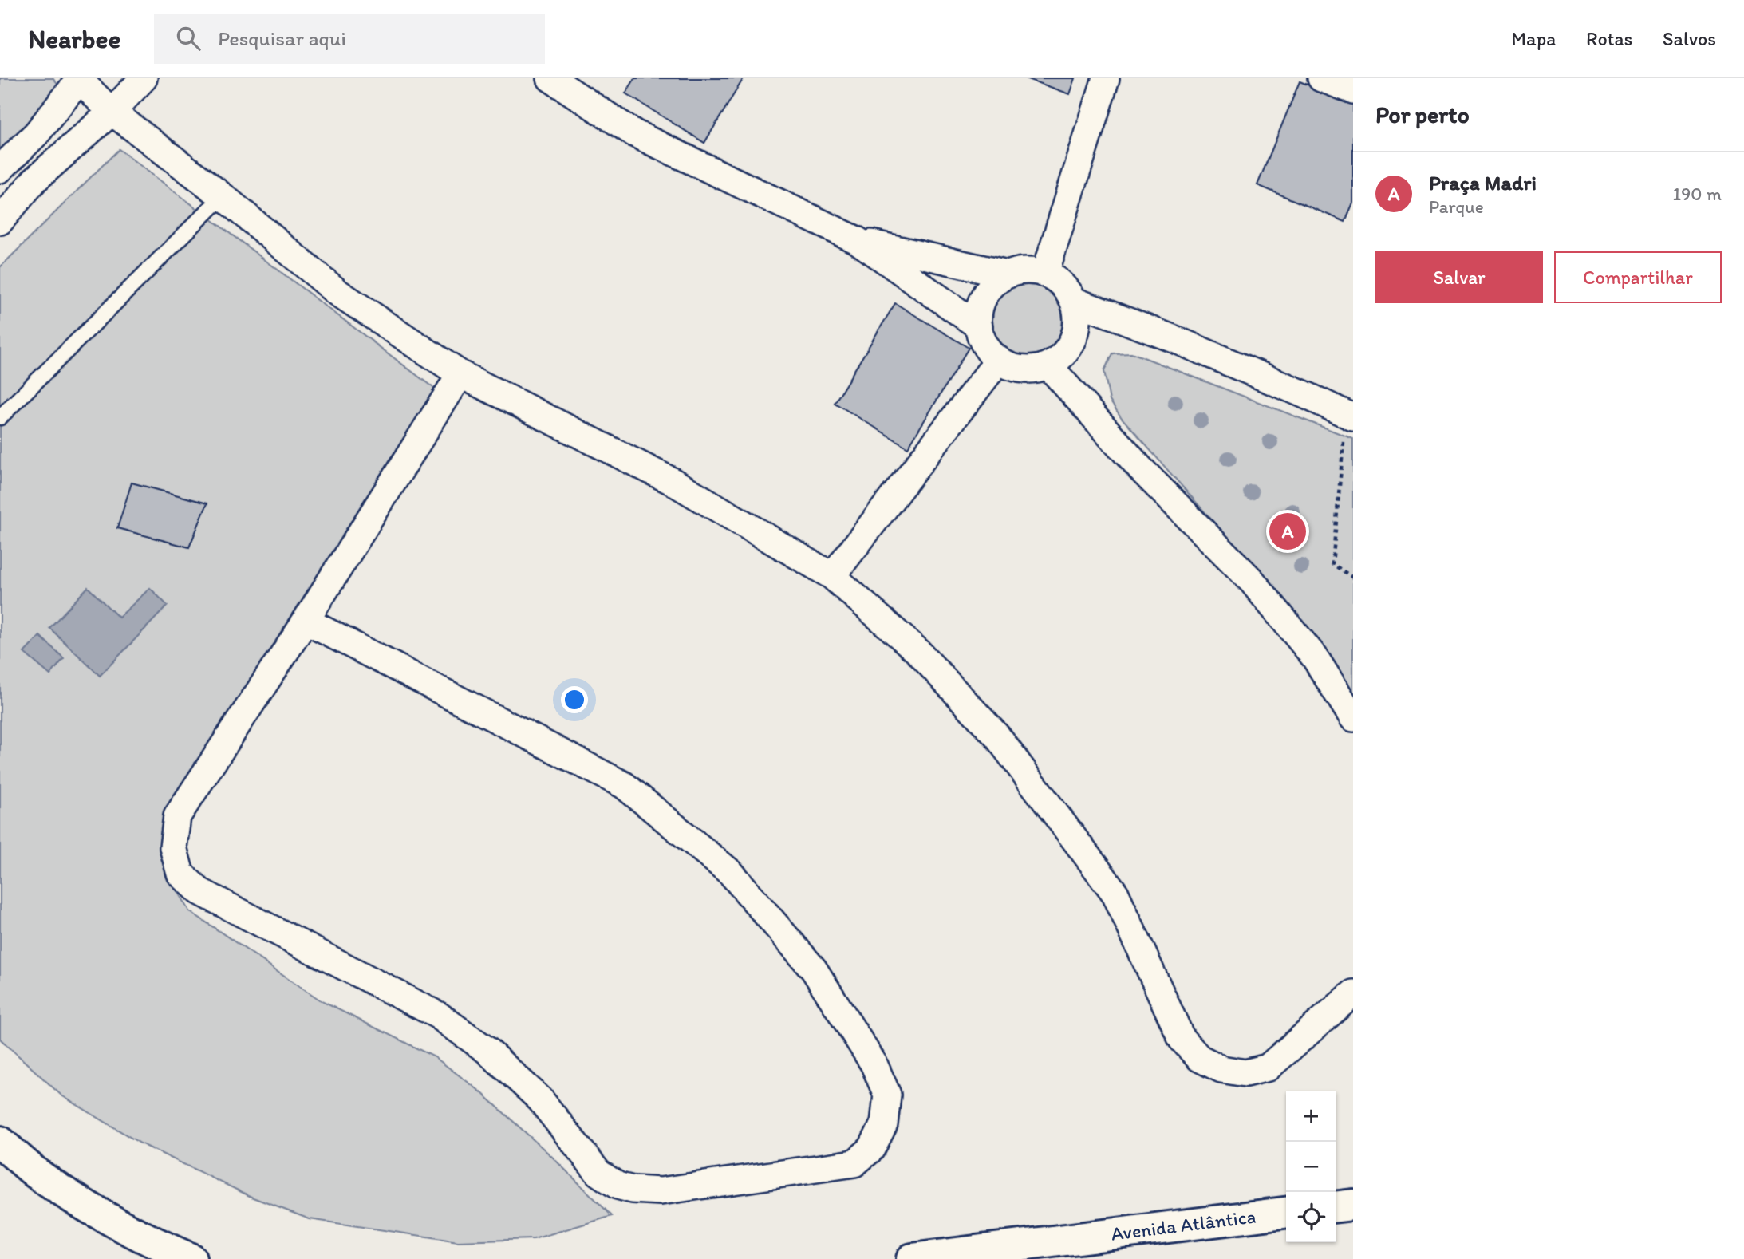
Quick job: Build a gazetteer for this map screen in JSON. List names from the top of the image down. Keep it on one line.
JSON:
{"streets":{"street":["Avenida Atlântica"]},"page":{"header":"Nearbee","search":"Pesquisar aqui","nav":["Mapa","Rotas","Salvos"],"heading":"Por perto","list":[{"mark":"A","name":"Praça Madri","note":"Parque","value":"190 m"}],"buttons":["Salvar","Compartilhar"],"pins":"A","map_buttons":["+","−"]}}
